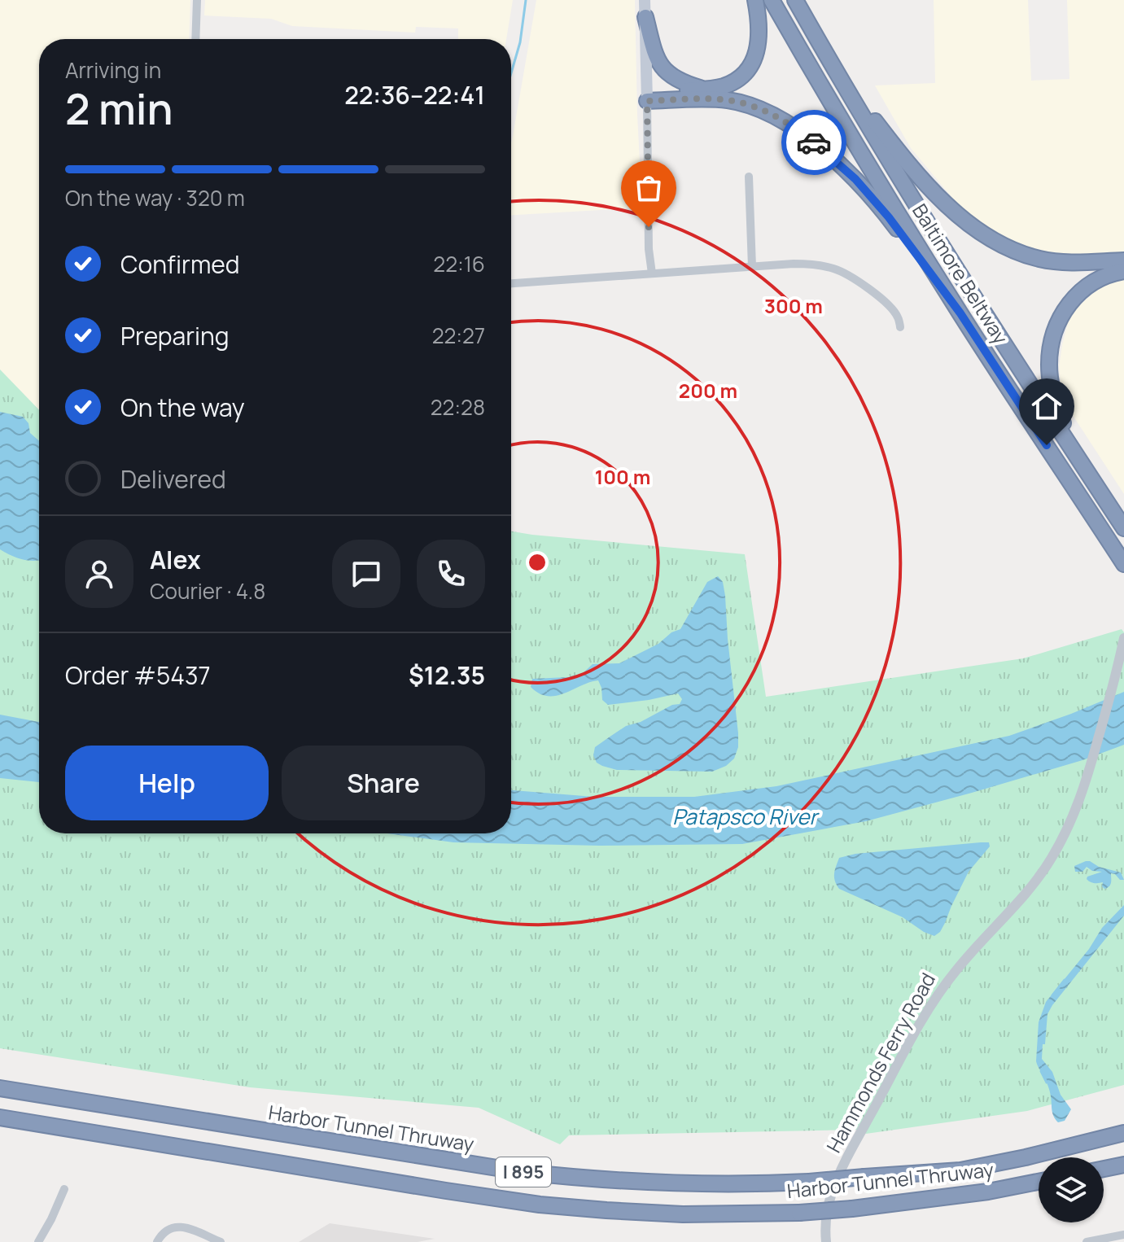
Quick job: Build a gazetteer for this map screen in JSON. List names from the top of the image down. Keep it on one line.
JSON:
{"streets":{"highway":["Baltimore Beltway","Harbor Tunnel Thruway","I 895"],"street":["Hammonds Ferry Road"]},"water":["Patapsco River"],"page":{"heading":["2 min","Arriving in","22:36–22:41"],"panel":["Alex","Courier · 4.8","Order #5437","$12.35"],"bar":"On the way · 320 m","list":[["Confirmed","22:16"],["Preparing","22:27"],["On the way","22:28"],"Delivered"],"buttons":["Help","Share"]},"rings":["300 m","200 m","100 m"]}
